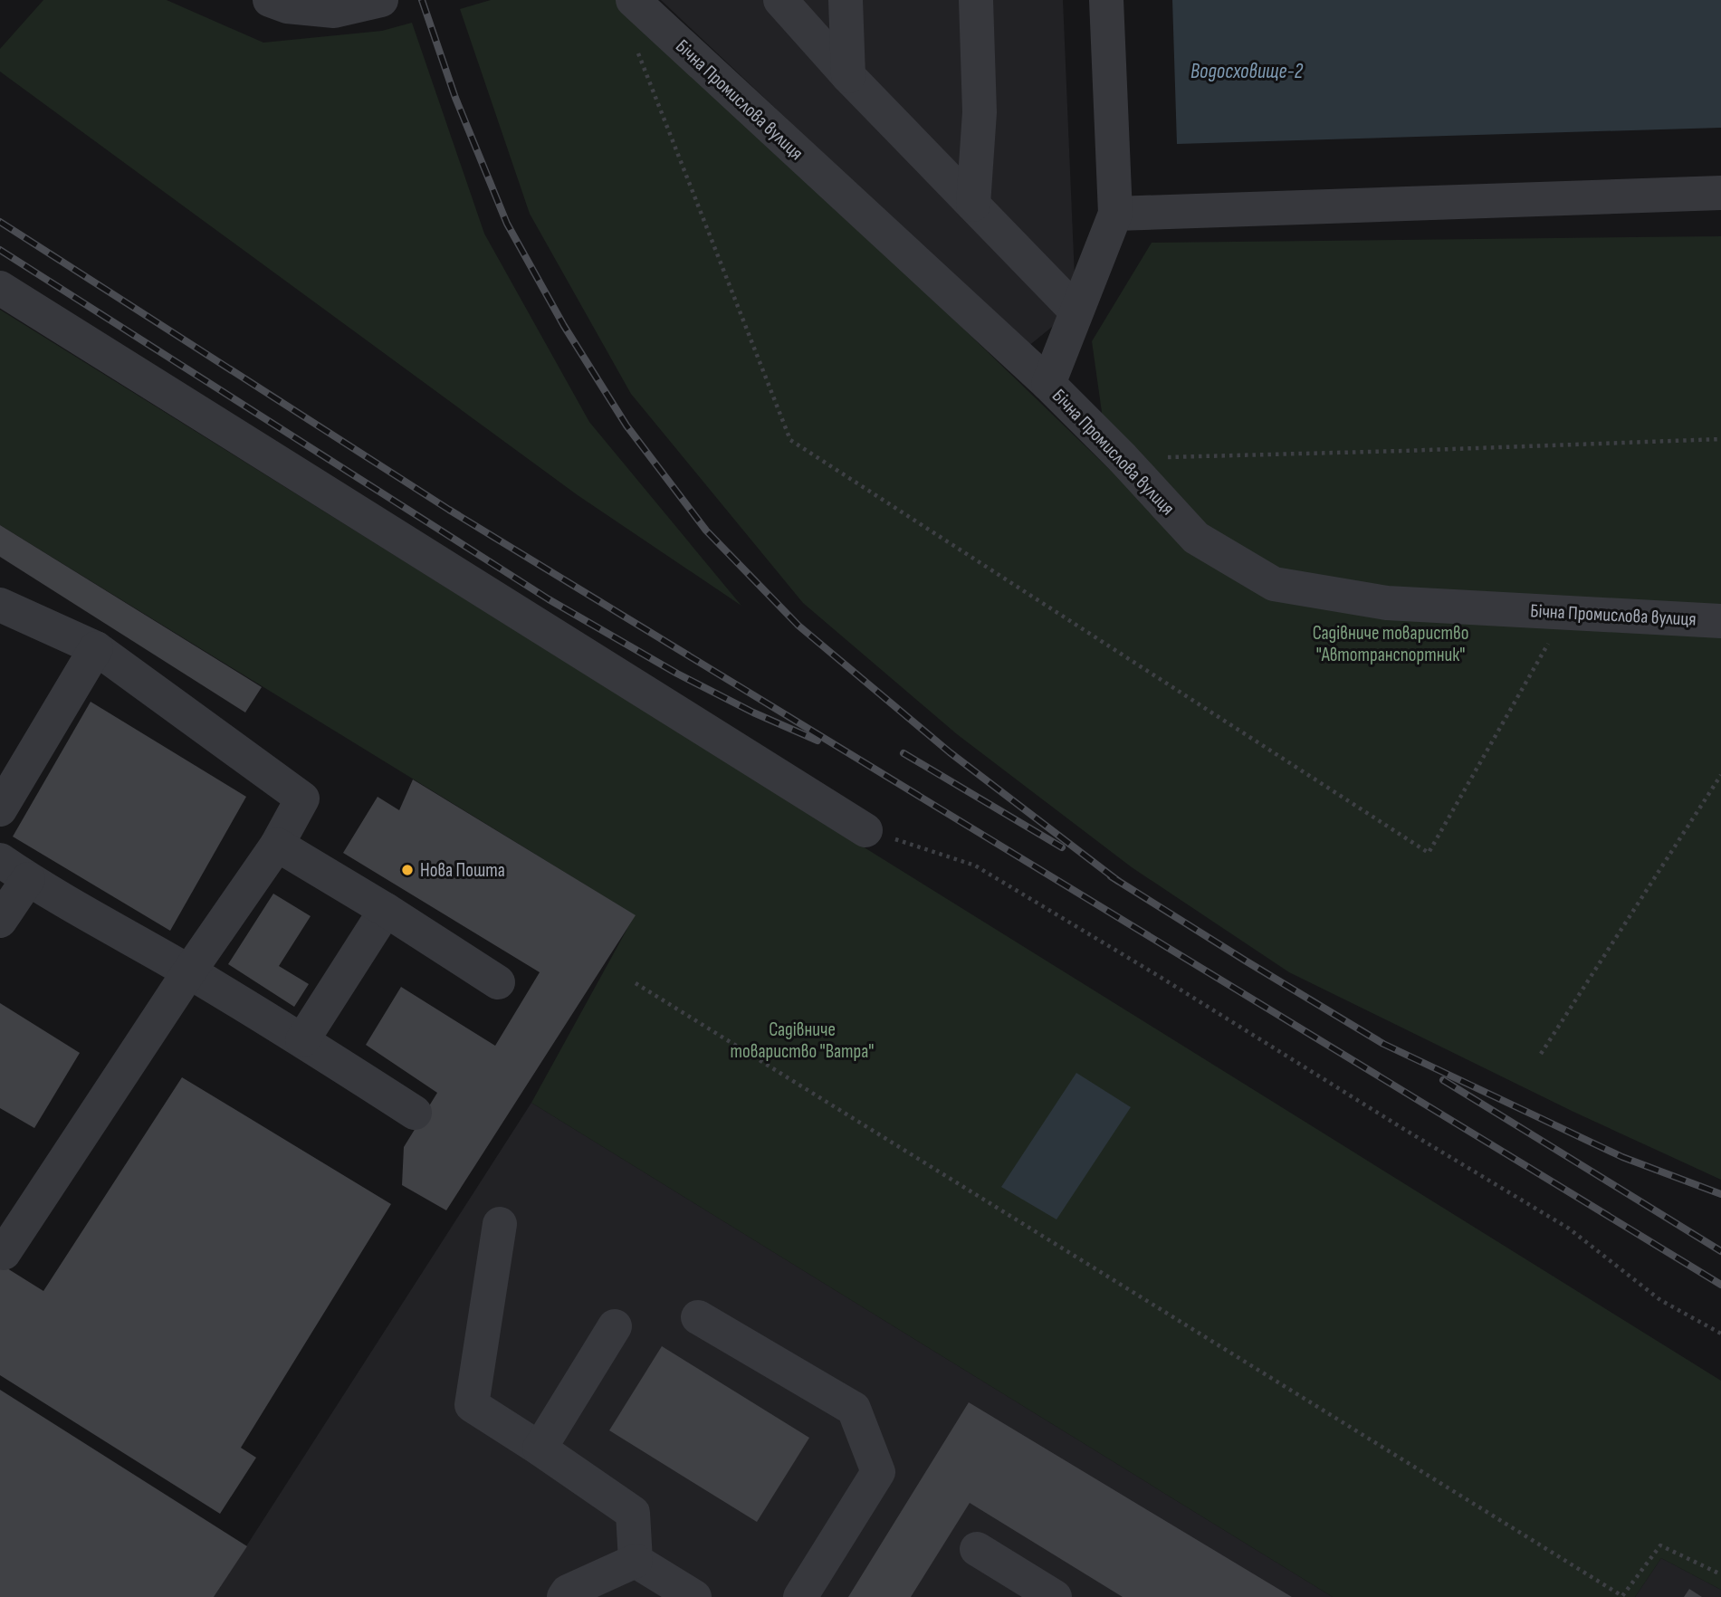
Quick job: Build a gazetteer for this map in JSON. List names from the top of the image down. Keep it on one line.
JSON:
{"streets":{"lane":["Бічна Промислова вулиця"]},"water":["Водосховище-2"],"parks":["Садівниче товариство \"Автотранспортник\"","Садівниче товариство \"Ватра\""],"places":["Нова Пошта"]}
